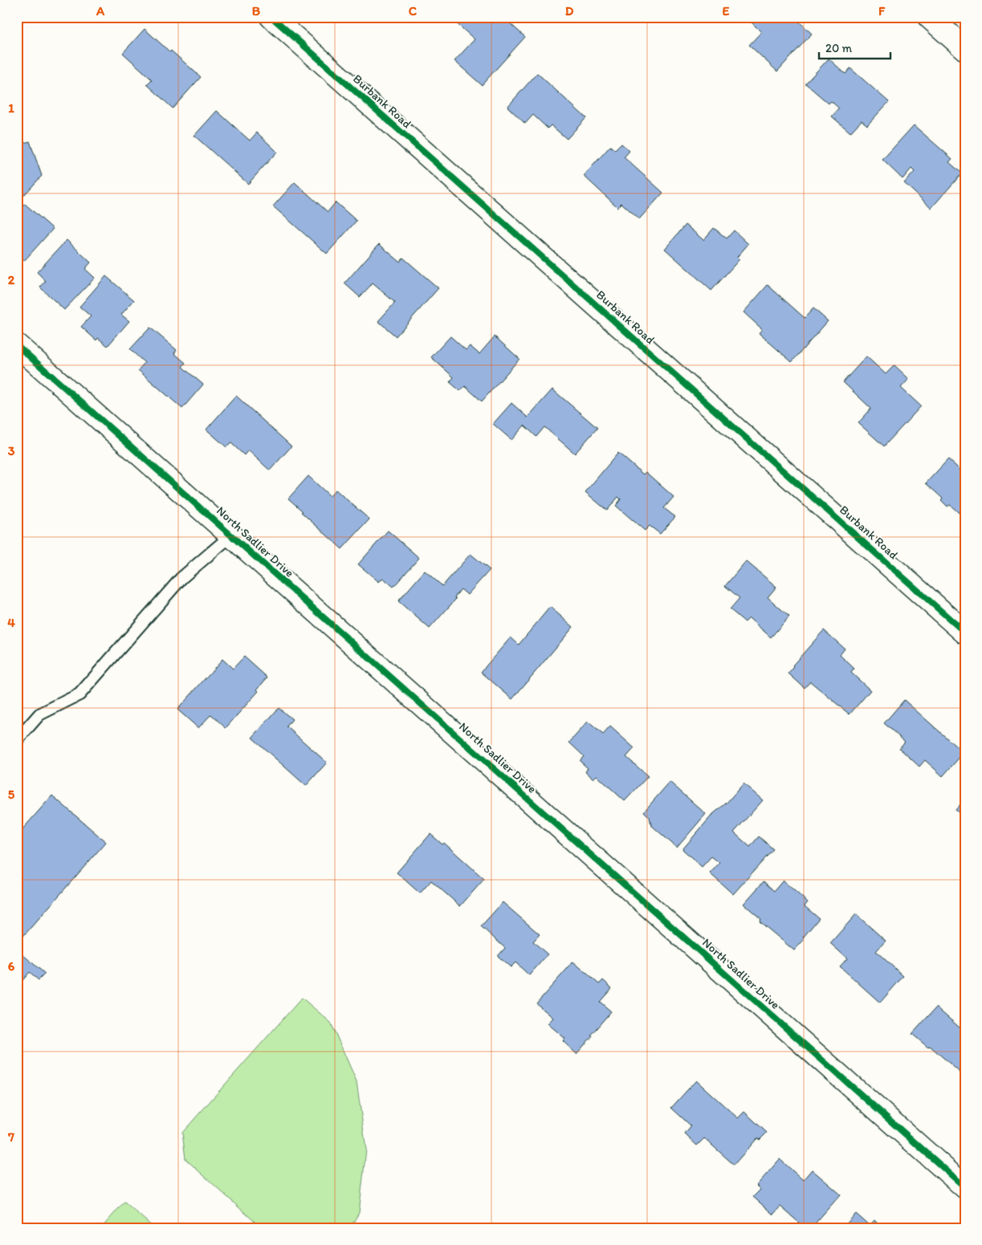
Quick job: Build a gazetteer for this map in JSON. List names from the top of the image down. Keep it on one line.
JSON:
{"streets":{"street":["Burbank Road","North Sadlier Drive"]},"scale_bar":"20 m","grid":{"columns":["A","B","C","D","E","F"],"rows":["1","2","3","4","5","6","7"]}}
